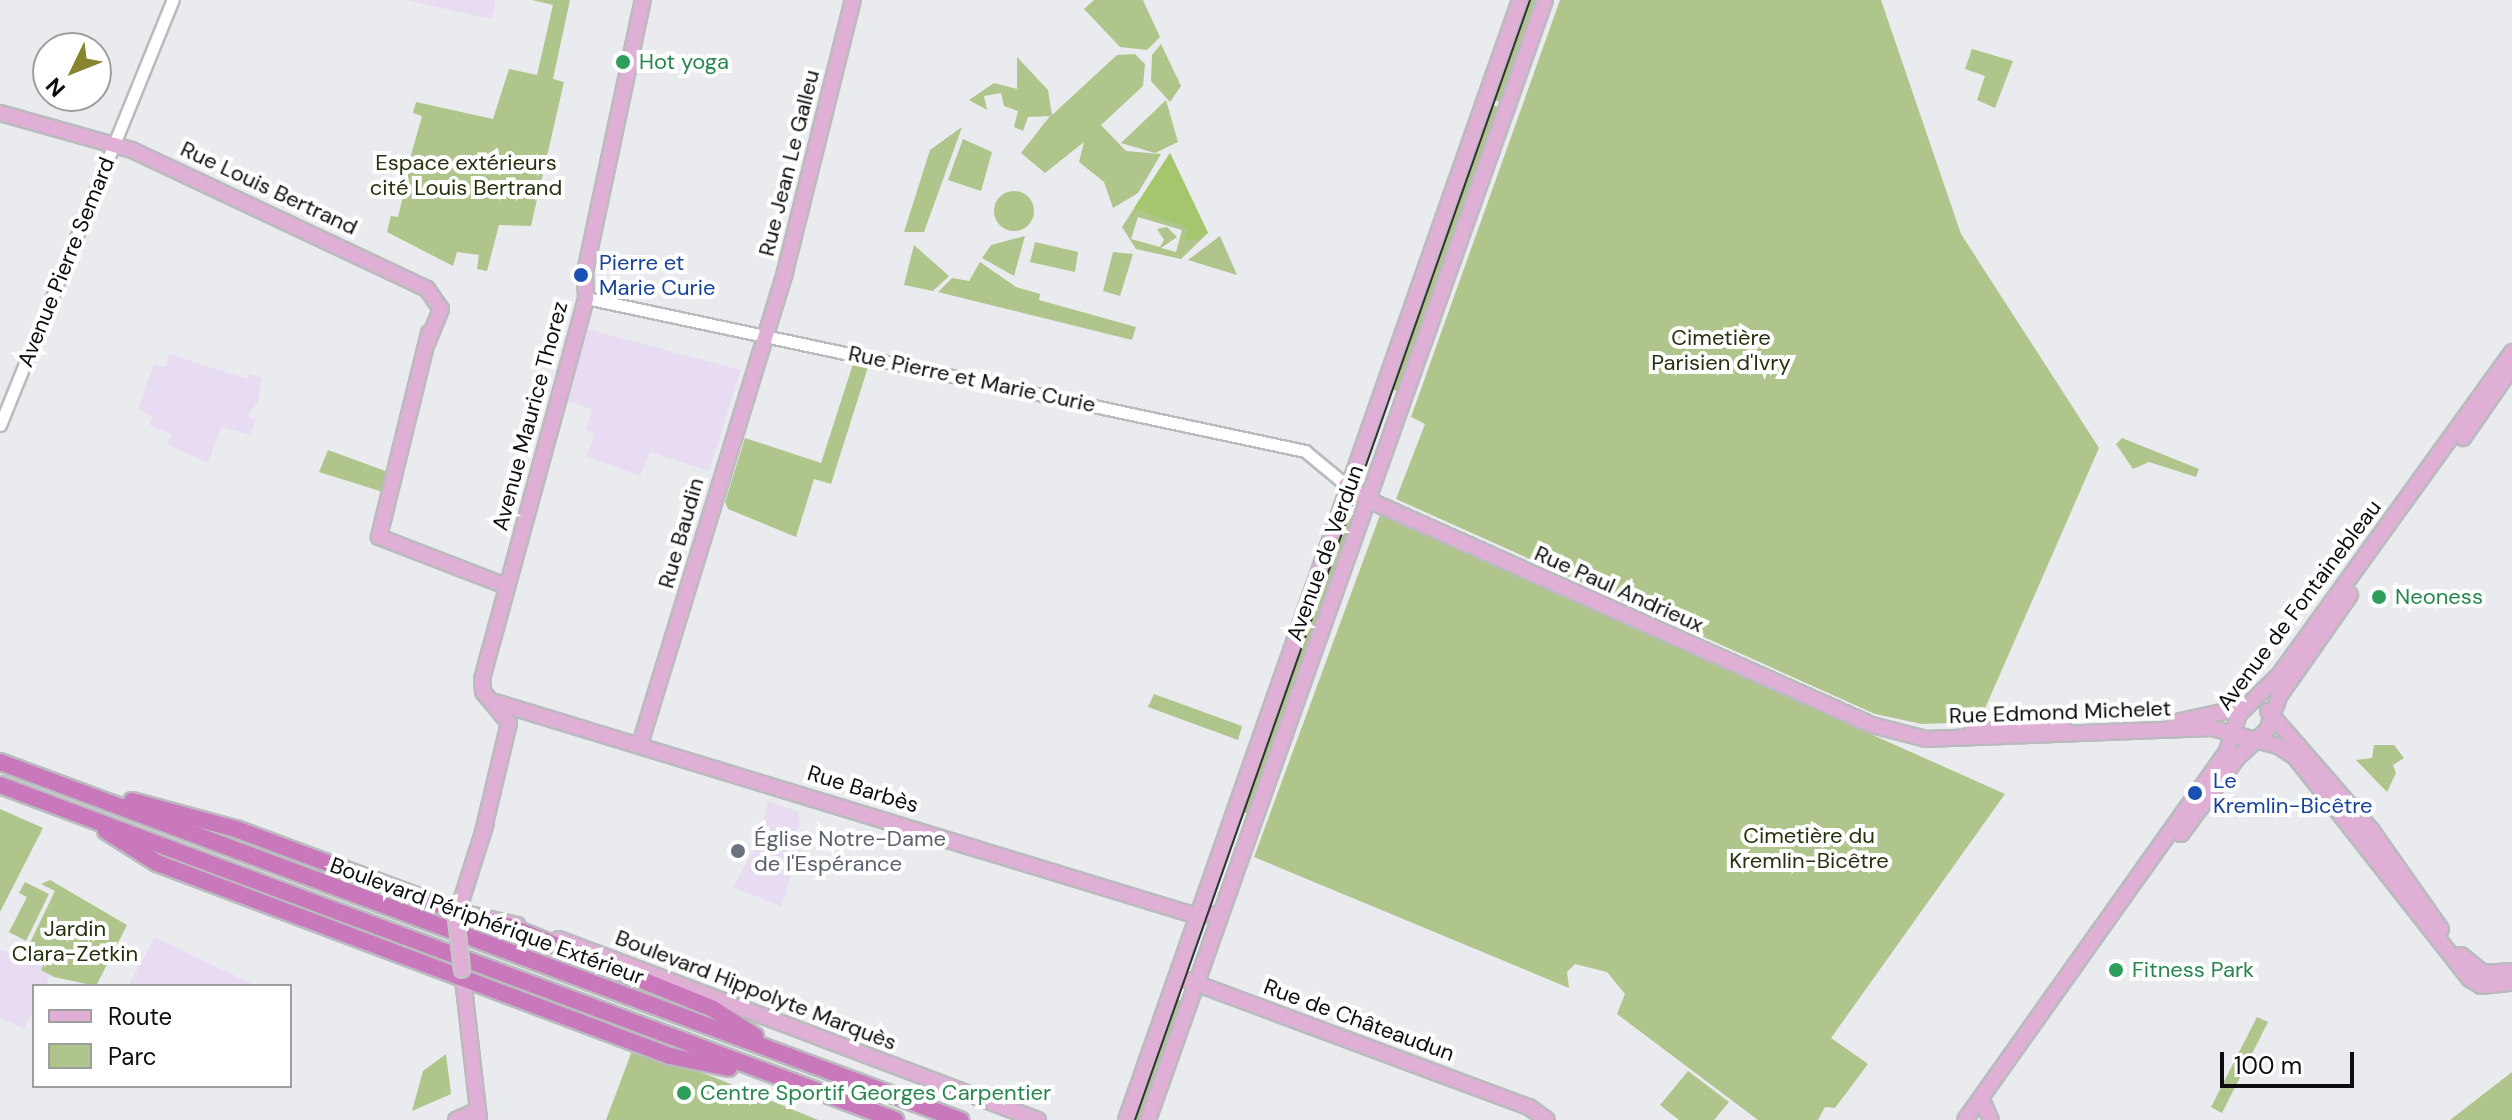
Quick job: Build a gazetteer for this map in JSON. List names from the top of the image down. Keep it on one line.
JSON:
{"streets":{"highway":["Boulevard Périphérique Extérieur"],"main road":["Rue Jean Le Galleu","Rue Louis Bertrand","Avenue Maurice Thorez","Rue Baudin","Avenue de Verdun","Rue Paul Andrieux","Avenue de Fontainebleau","Rue Edmond Michelet","Rue Barbès","Boulevard Hippolyte Marquès","Rue de Châteaudun"],"street":["Avenue Pierre Semard","Rue Pierre et Marie Curie"]},"crossings":[["Rue Jean Le Galleu","Rue Pierre et Marie Curie"],["Rue Jean Le Galleu","Rue Baudin"],["Rue Louis Bertrand","Avenue Pierre Semard"],["Rue Louis Bertrand","Avenue Maurice Thorez"],["Rue Pierre et Marie Curie","Avenue Maurice Thorez"],["Rue Pierre et Marie Curie","Rue Baudin"],["Rue Pierre et Marie Curie","Avenue de Verdun"],["Rue Pierre et Marie Curie","Rue Paul Andrieux"],["Avenue Maurice Thorez","Rue Barbès"],["Avenue Maurice Thorez","Boulevard Hippolyte Marquès"],["Rue Baudin","Rue Barbès"],["Avenue de Verdun","Rue Paul Andrieux"],["Avenue de Verdun","Rue Barbès"],["Avenue de Verdun","Rue de Châteaudun"],["Rue Paul Andrieux","Rue Edmond Michelet"],["Avenue de Fontainebleau","Rue Edmond Michelet"]],"parks":["Espace extérieurs cité Louis Bertrand","Cimetière Parisien d'Ivry","Cimetière du Kremlin-Bicêtre","Jardin Clara-Zetkin"],"places":["Hot yoga","Pierre et Marie Curie","Neoness","Le Kremlin-Bicêtre","Église Notre-Dame de l'Espérance","Fitness Park","Centre Sportif Georges Carpentier"],"legend":["Route","Parc"],"scale_bar":"100 m","north":"bottom left"}
